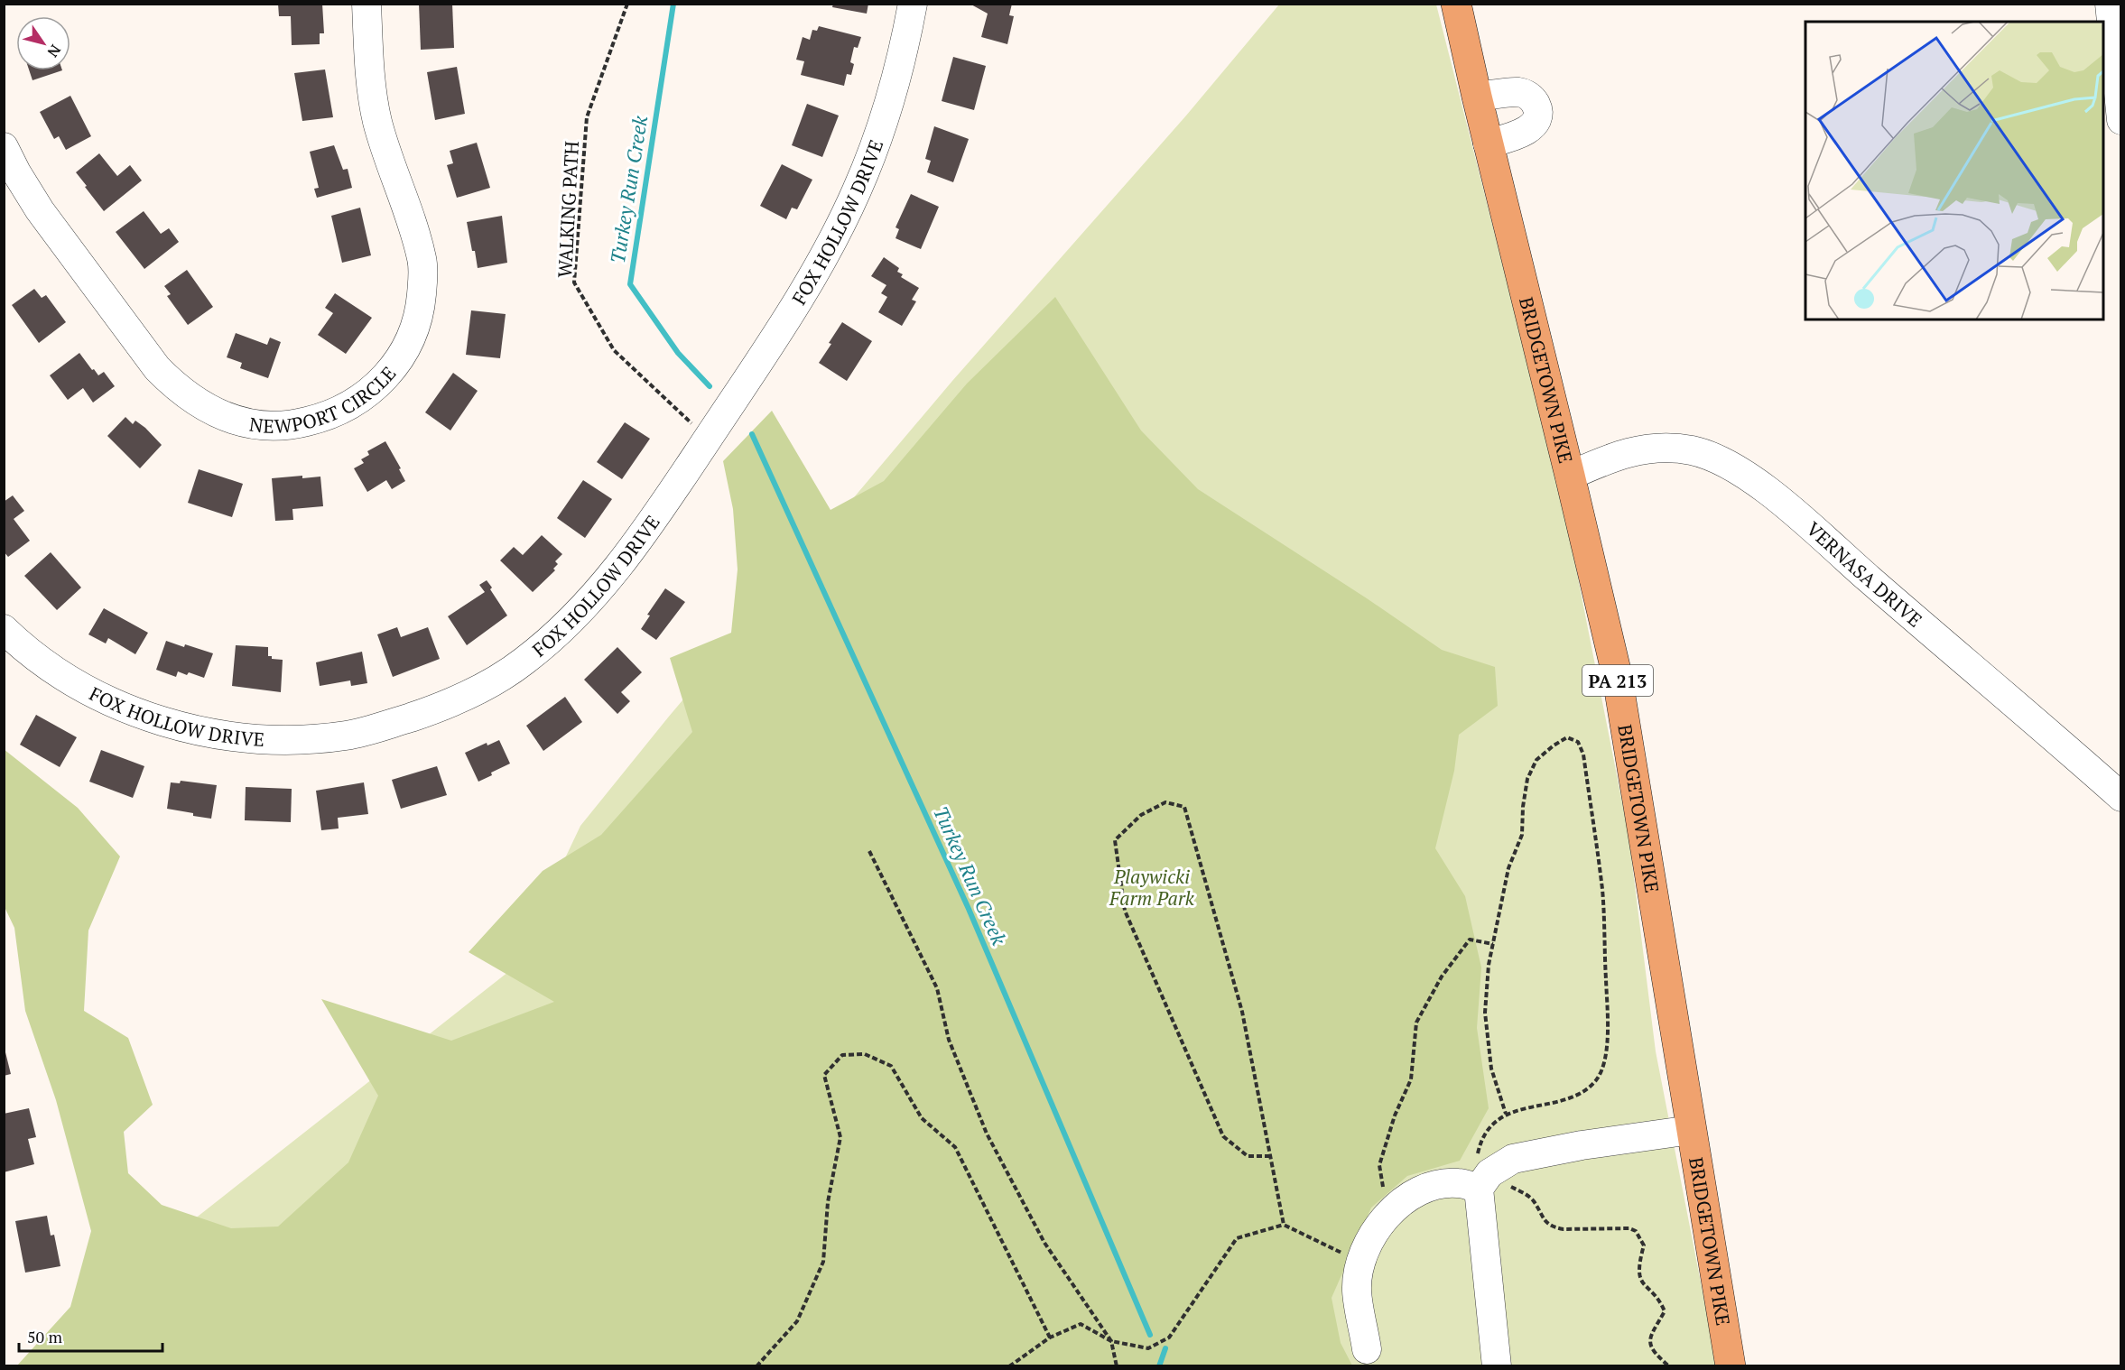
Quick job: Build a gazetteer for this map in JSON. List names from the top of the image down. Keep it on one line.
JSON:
{"streets":{"main road":["BRIDGETOWN PIKE","PA 213"],"street":["FOX HOLLOW DRIVE","NEWPORT CIRCLE","VERNASA DRIVE"],"path":["WALKING PATH"]},"crossings":[["WALKING PATH","FOX HOLLOW DRIVE"],["BRIDGETOWN PIKE","VERNASA DRIVE"]],"water":["Turkey Run Creek"],"parks":["Playwicki Farm Park"],"scale_bar":"50 m","north":"bottom right"}
